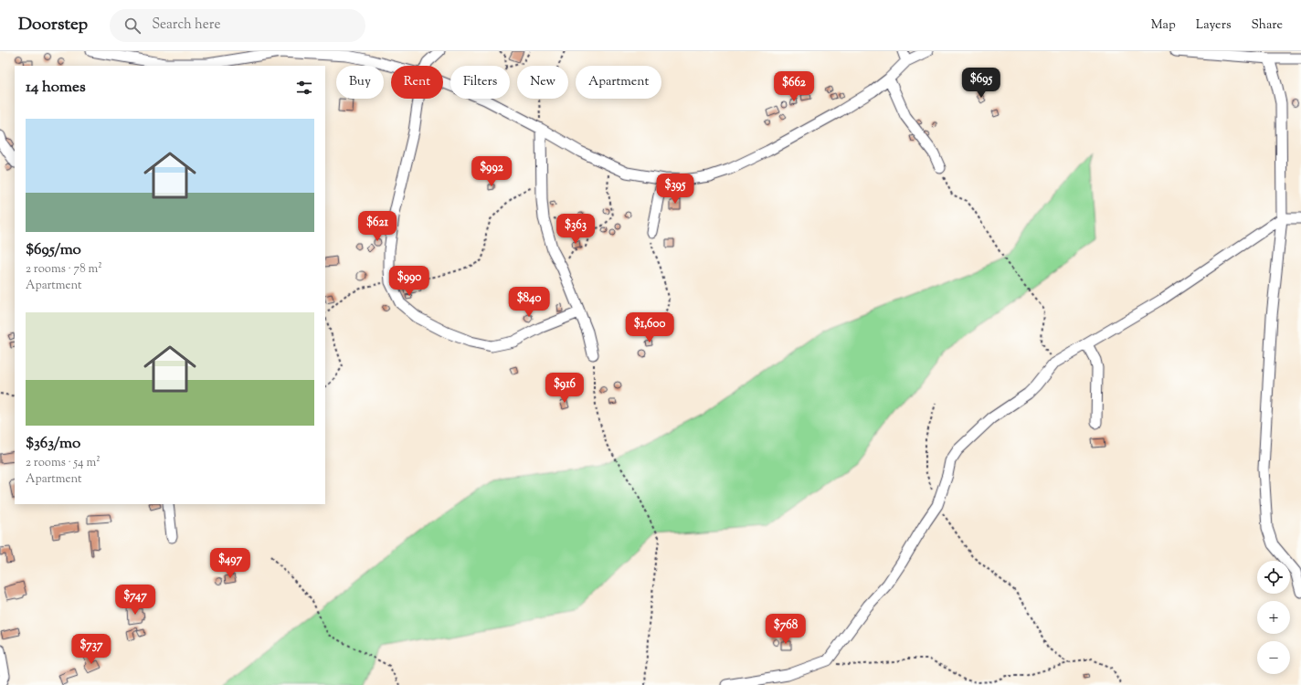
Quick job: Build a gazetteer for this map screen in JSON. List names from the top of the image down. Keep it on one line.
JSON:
{"page":{"header":"Doorstep","search":"Search here","nav":["Map","Layers","Share"],"chip":["Buy","Rent","Filters","New","Apartment"],"heading":"14 homes","price":["$695","$662","$992","$395","$621","$363","$990","$840","$1,600","$916","$497","$747","$768","$737"],"list":[{"name":"$695/mo","note":"2 rooms · 78 m² · Apartment"},{"name":"$363/mo","note":"2 rooms · 54 m² · Apartment"}],"map_buttons":["+","−"]}}
